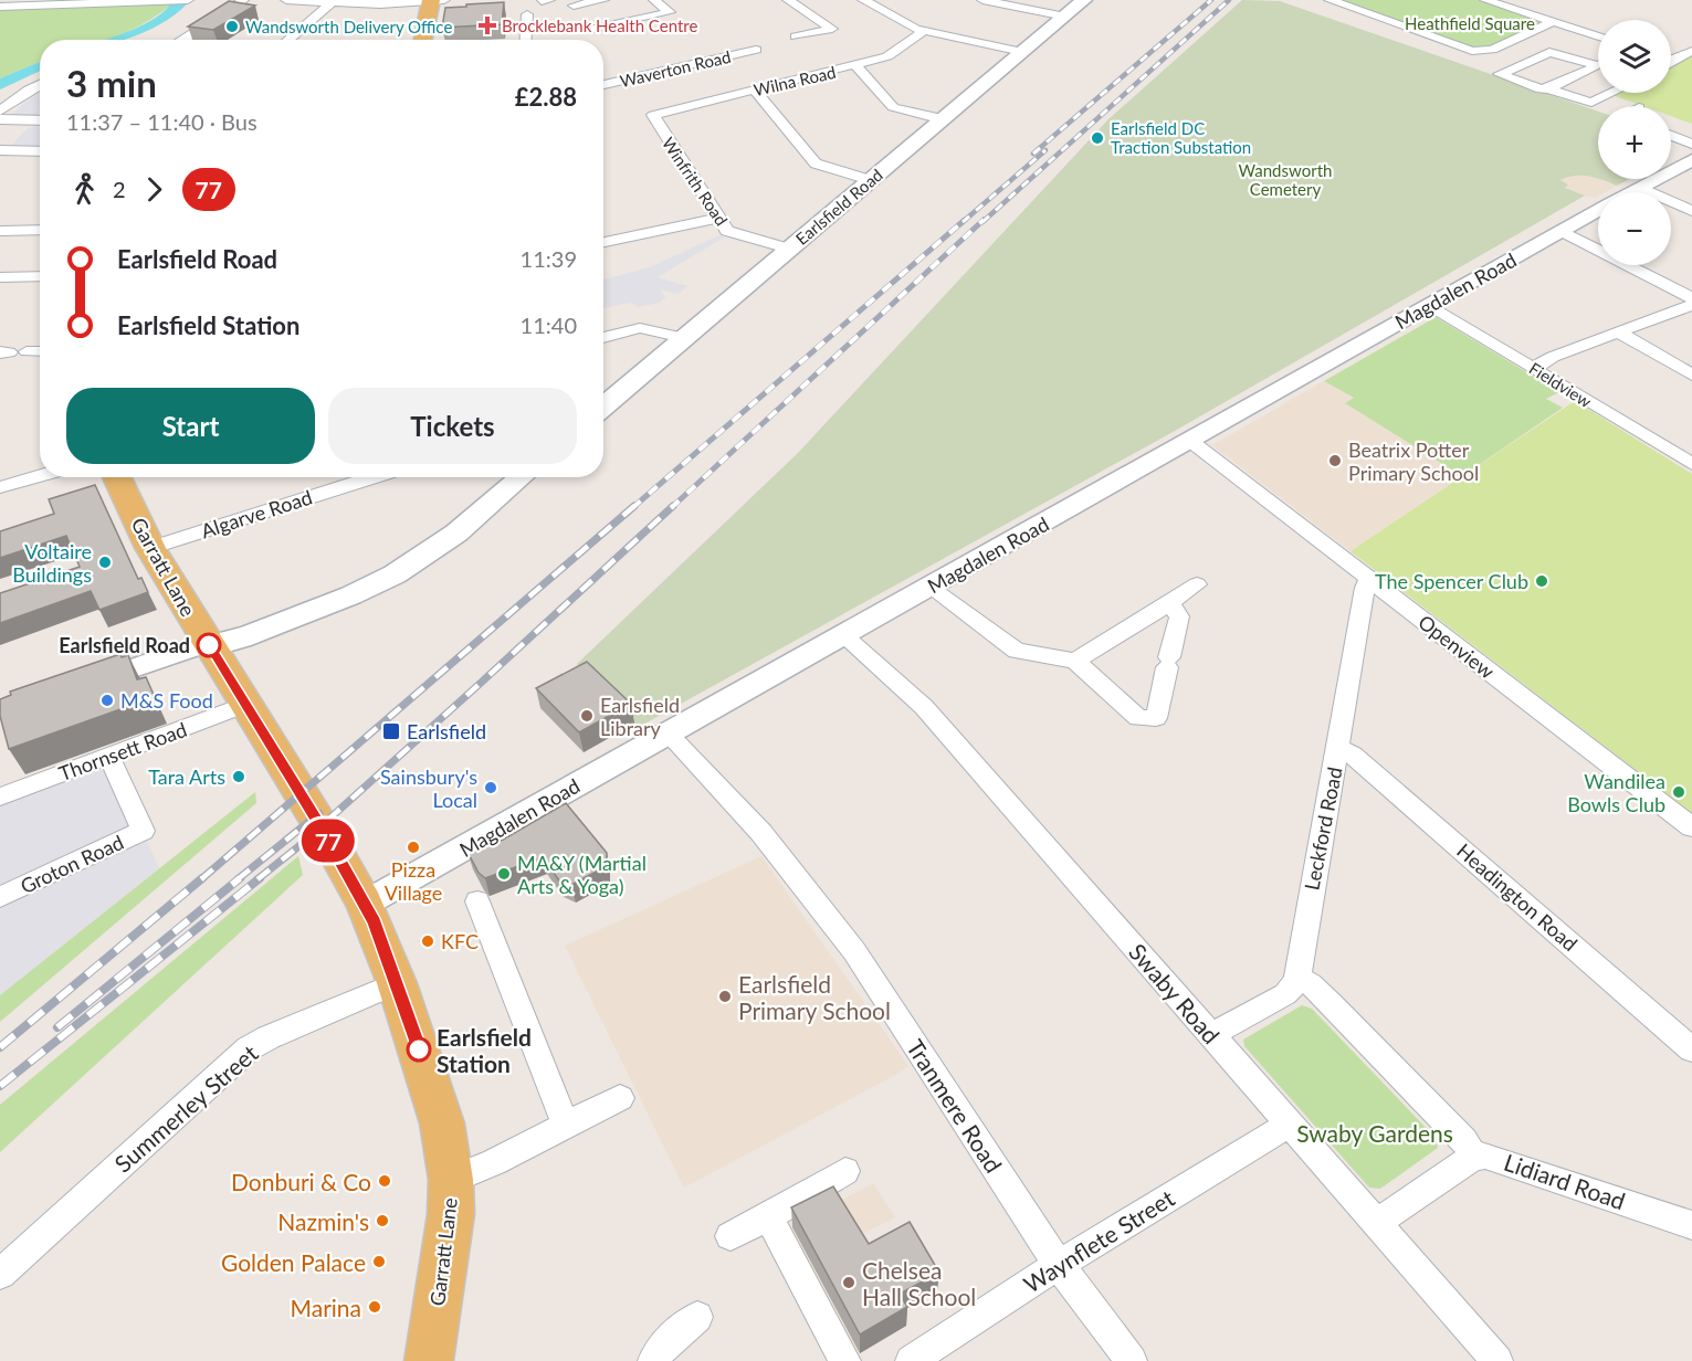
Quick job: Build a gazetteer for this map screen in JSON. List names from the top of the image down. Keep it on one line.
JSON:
{"streets":{"main road":["Earlsfield Road","Garratt Lane"],"street":["Waverton Road","Wilna Road","Winfrith Road","Magdalen Road","Fieldview","Algarve Road","Openview","Thornsett Road","Leckford Road","Groton Road","Headington Road","Swaby Road","Tranmere Road","Summerley Street","Lidiard Road","Waynflete Street"]},"crossings":[["Wilna Road","Winfrith Road"],["Winfrith Road","Earlsfield Road"],["Magdalen Road","Fieldview"],["Magdalen Road","Garratt Lane"],["Magdalen Road","Openview"],["Magdalen Road","Swaby Road"],["Magdalen Road","Tranmere Road"],["Algarve Road","Garratt Lane"],["Garratt Lane","Thornsett Road"],["Garratt Lane","Summerley Street"],["Openview","Leckford Road"],["Thornsett Road","Groton Road"],["Leckford Road","Headington Road"],["Swaby Road","Waynflete Street"],["Tranmere Road","Waynflete Street"]],"parks":["Heathfield Square","Wandsworth Cemetery","Swaby Gardens"],"places":{"health":["Brocklebank Health Centre"],"other":["Wandsworth Delivery Office","Earlsfield DC Traction Substation","Beatrix Potter Primary School","Voltaire Buildings","The Spencer Club","Earlsfield Road","M&S Food","Earlsfield Library","Tara Arts","Sainsbury's Local","Wandilea Bowls Club","Pizza Village","MA&Y (Martial Arts & Yoga)","KFC","Earlsfield Primary School","Earlsfield Station","Donburi & Co","Nazmin's","Golden Palace","Chelsea Hall School","Marina"],"transit":["Earlsfield"]},"lines":["bus line 77"],"page":{"on_map":"77","map_buttons":["+","−"],"heading":["3 min","11:37 – 11:40 · Bus","£2.88"],"legs":["2","77"],"list":[{"name":"Earlsfield Road","value":"11:39"},{"name":"Earlsfield Station","value":"11:40"}],"buttons":["Start","Tickets"]}}
